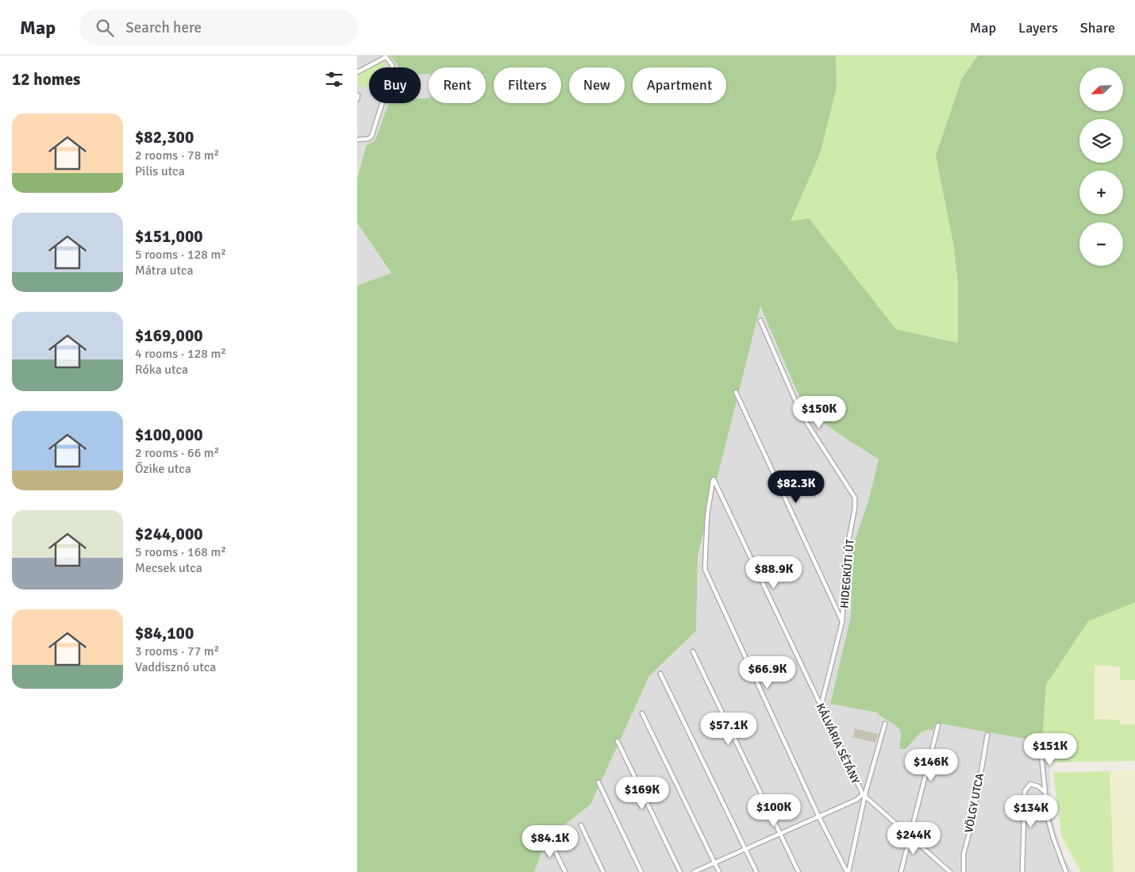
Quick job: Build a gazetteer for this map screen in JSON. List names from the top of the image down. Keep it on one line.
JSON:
{"streets":{"street":["HIDEGKÚTI ÚT","KÁLVÁRIA SÉTÁNY","VÖLGY UTCA"]},"crossings":[["HIDEGKÚTI ÚT","KÁLVÁRIA SÉTÁNY"]],"north":"bottom left","page":{"header":"Map","search":"Search here","nav":["Map","Layers","Share"],"heading":"12 homes","map_buttons":["+","−"],"chip":["Buy","Rent","Filters","New","Apartment"],"list":[{"name":"$82,300","note":"2 rooms · 78 m² · Pilis utca"},{"name":"$151,000","note":"5 rooms · 128 m² · Mátra utca"},{"name":"$169,000","note":"4 rooms · 128 m² · Róka utca"},{"name":"$100,000","note":"2 rooms · 66 m² · Őzike utca"},{"name":"$244,000","note":"5 rooms · 168 m² · Mecsek utca"},{"name":"$84,100","note":"3 rooms · 77 m² · Vaddisznó utca"}],"price":["$150K","$82.3K","$88.9K","$66.9K","$57.1K","$151K","$146K","$169K","$100K","$134K","$244K","$84.1K"]}}
